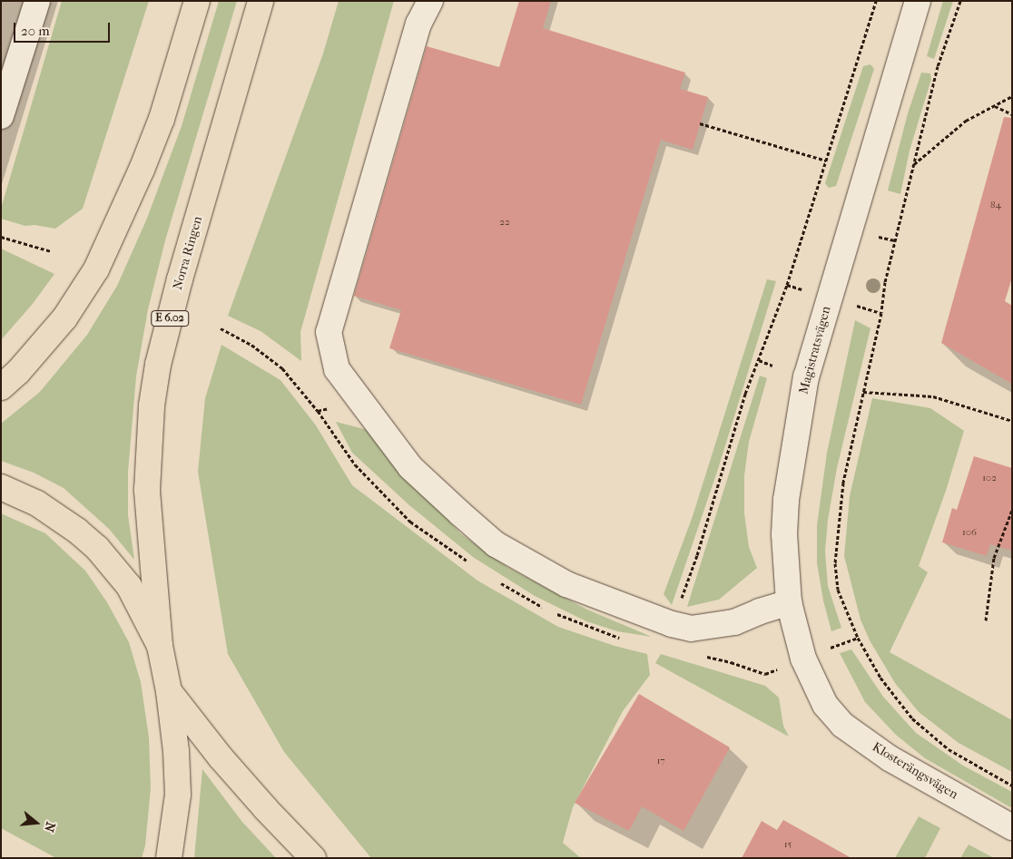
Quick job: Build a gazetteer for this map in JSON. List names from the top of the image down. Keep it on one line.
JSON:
{"streets":{"main road":["Norra Ringen","E 6.02"],"street":["Magistratsvägen","Klosterängsvägen"]},"crossings":[["Magistratsvägen","Klosterängsvägen"]],"house_numbers":["84","22","102","106","17","15"],"scale_bar":"20 m","north":"right"}
